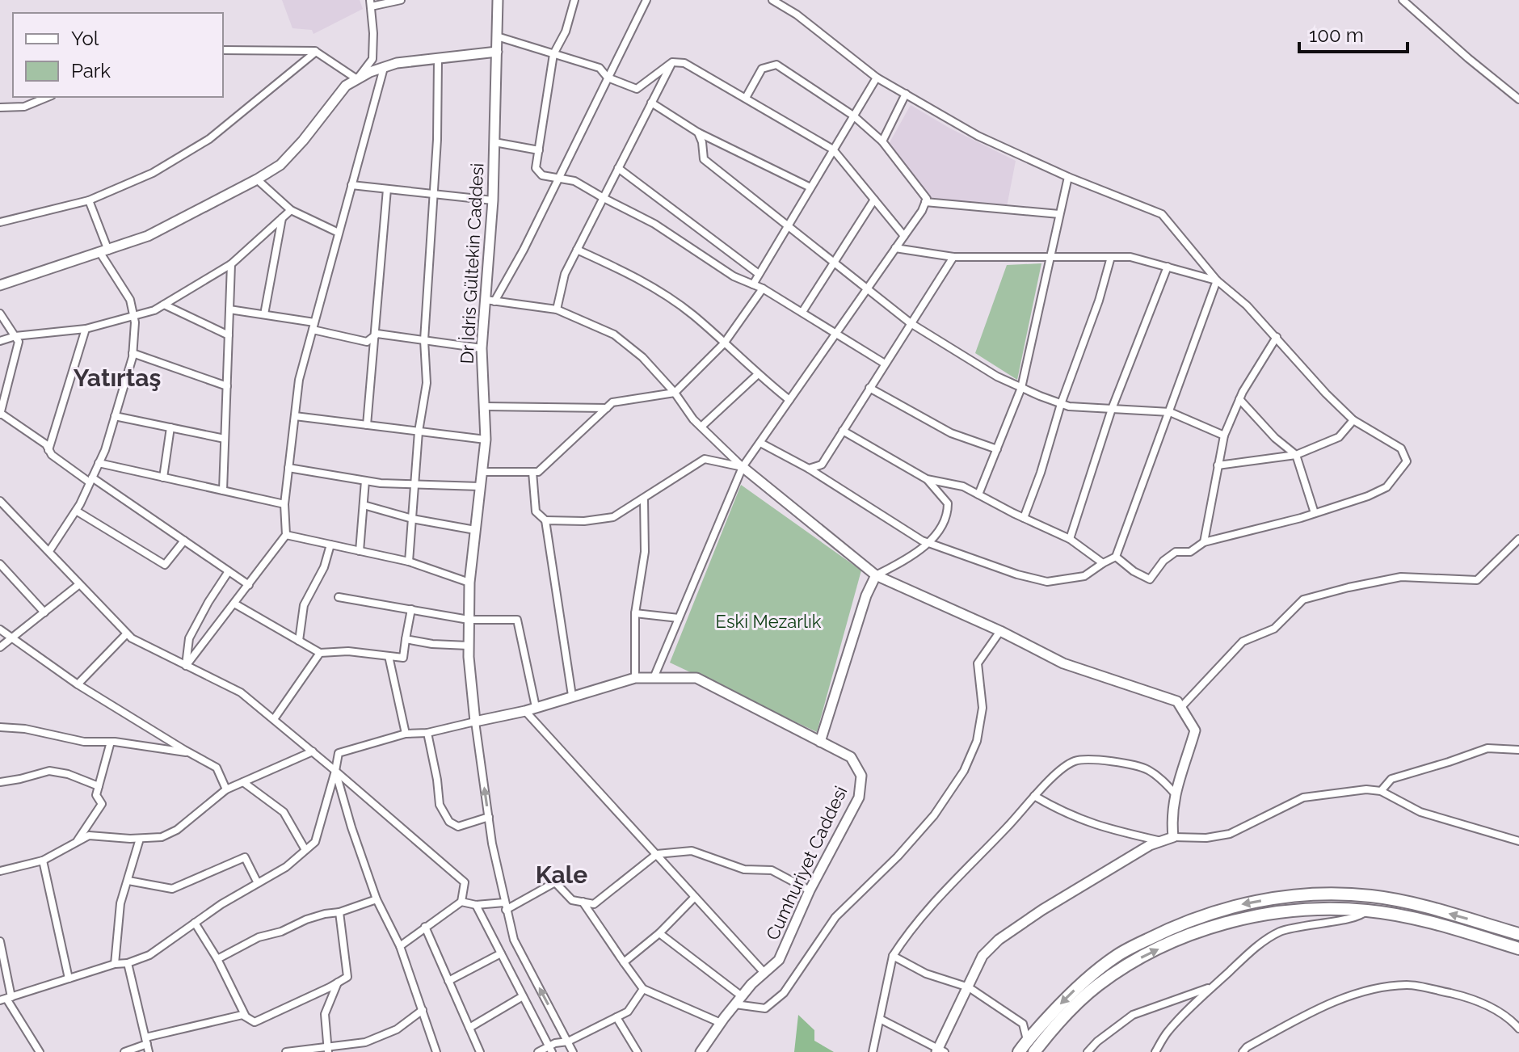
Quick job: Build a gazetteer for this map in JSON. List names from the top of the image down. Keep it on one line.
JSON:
{"streets":{"street":["Dr İdris Gültekin Caddesi","Cumhuriyet Caddesi"]},"districts":["Yatırtaş","Kale"],"parks":["Eski Mezarlık"],"legend":["Yol","Park"],"scale_bar":"100 m"}
